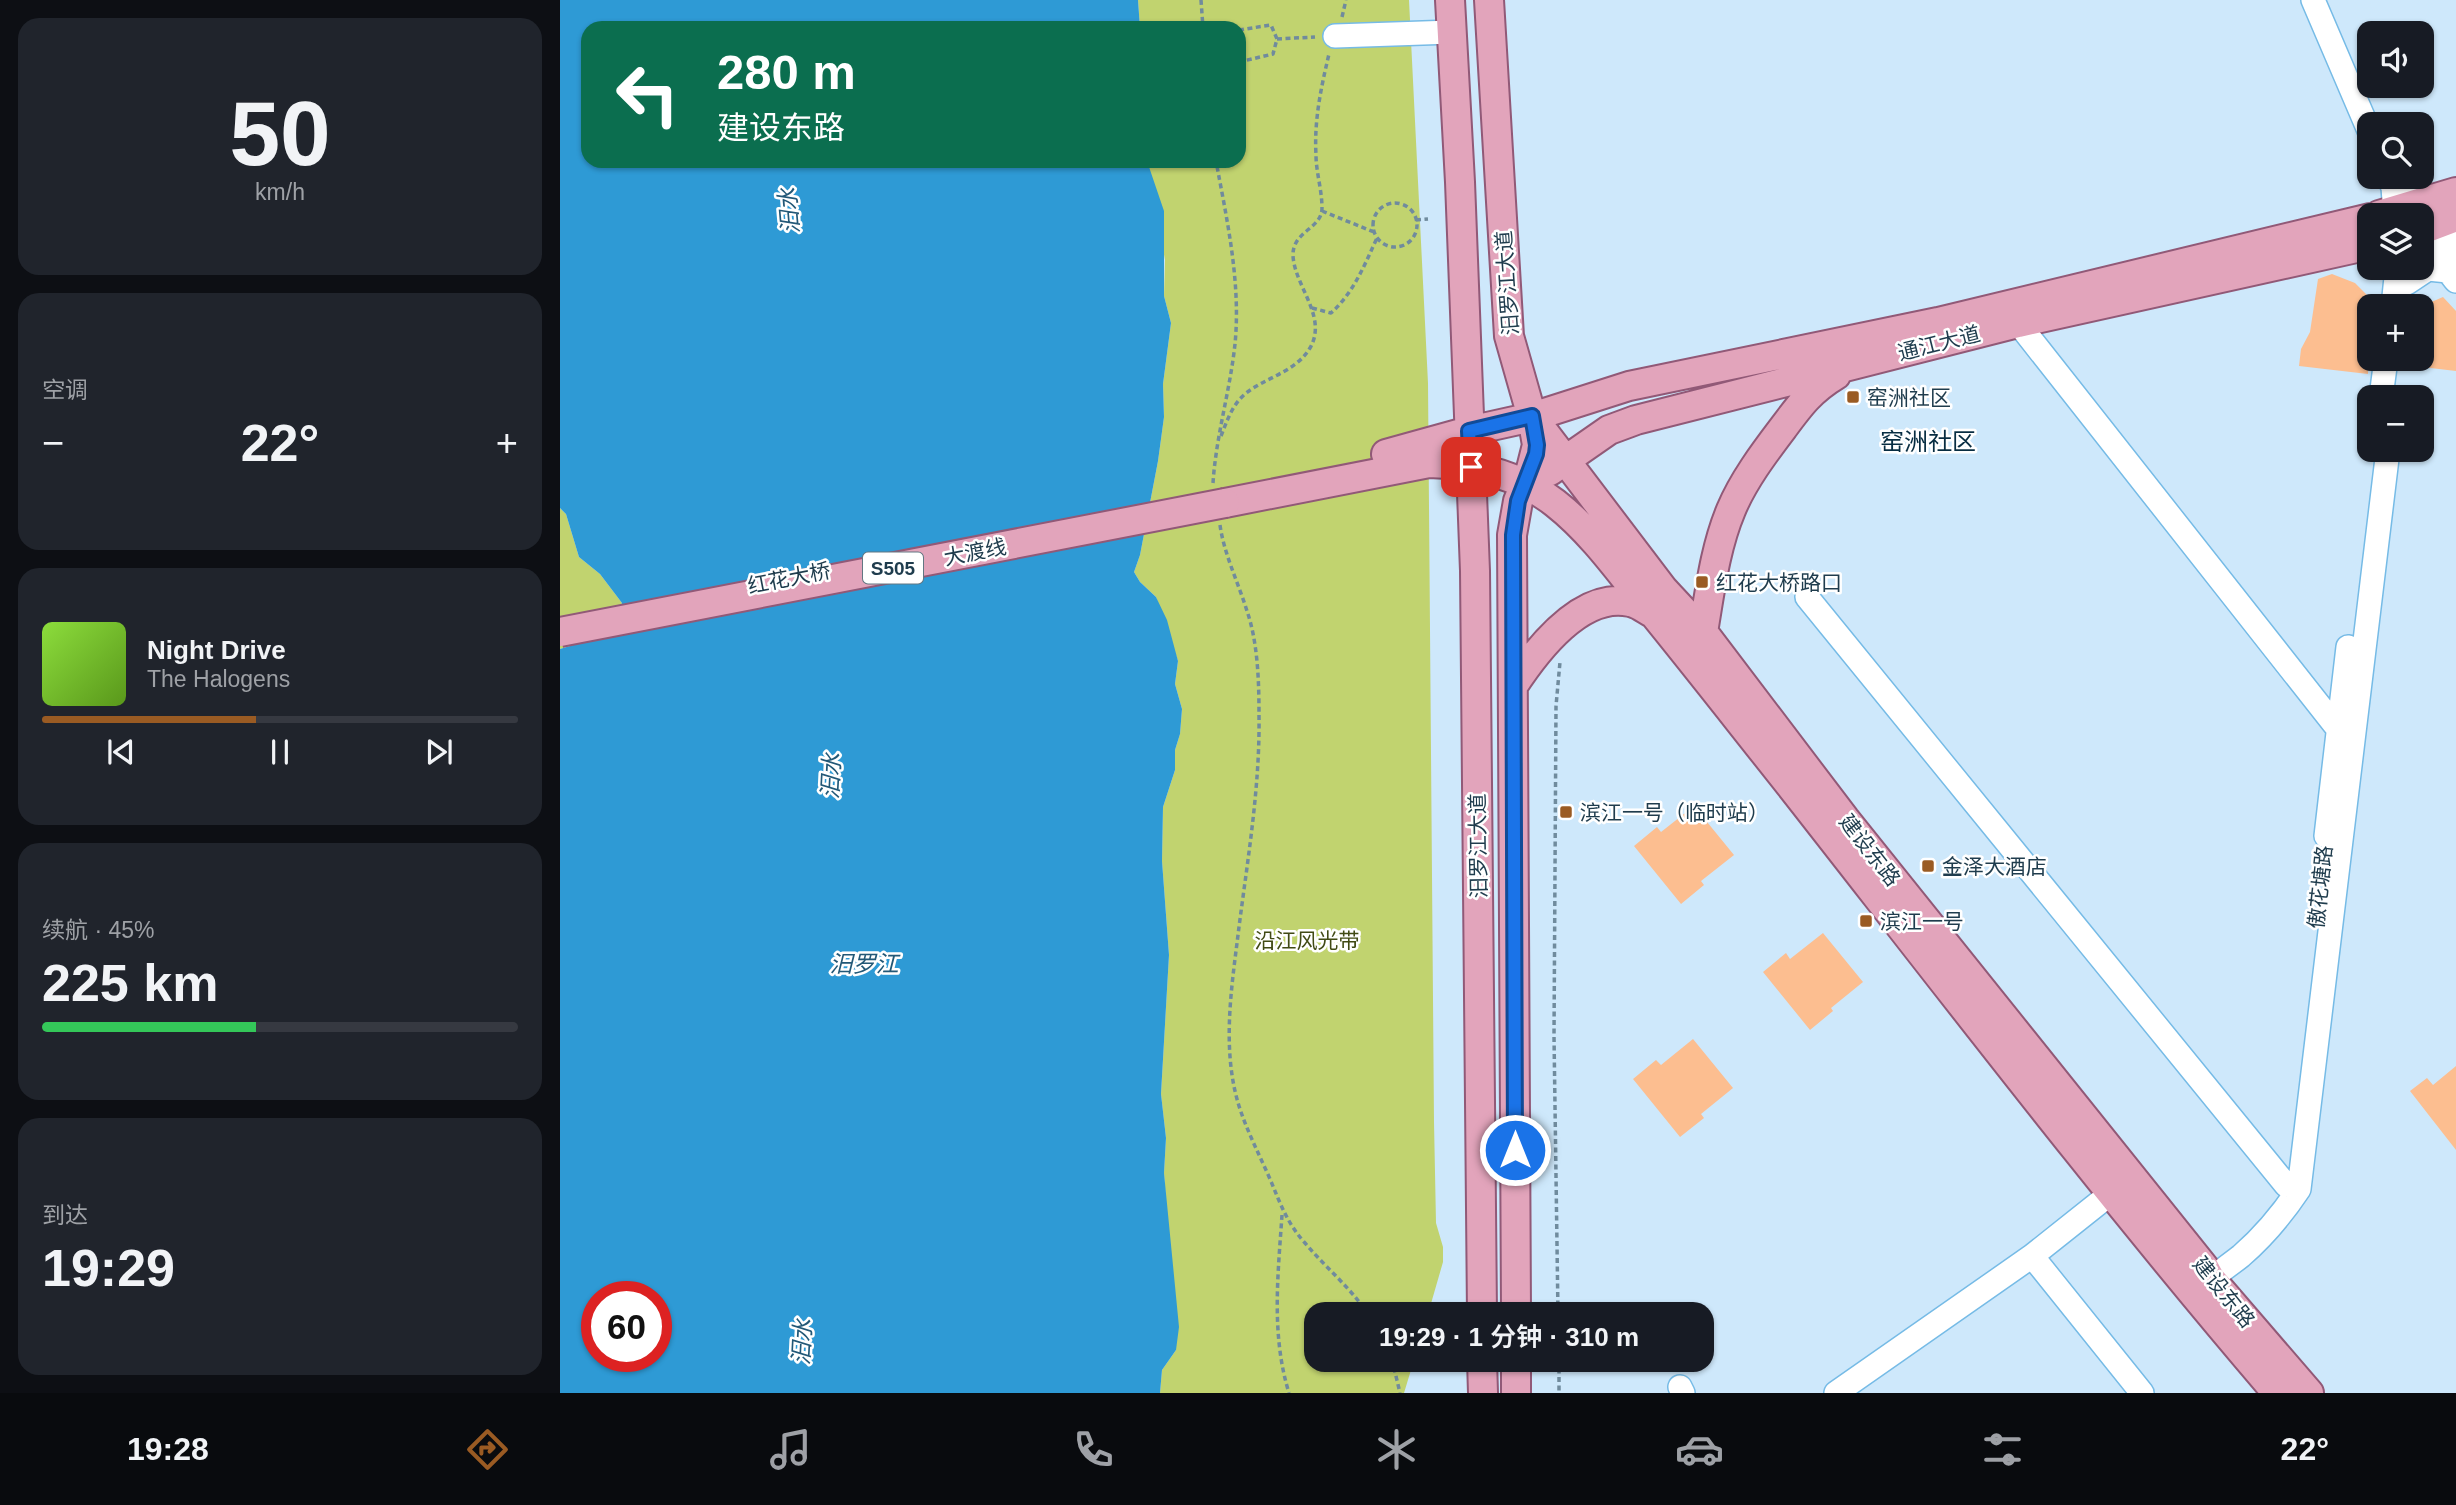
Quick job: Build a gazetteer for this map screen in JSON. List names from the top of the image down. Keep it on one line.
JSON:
{"streets":{"main road":["汨罗江大道","通江大道","大渡线","S505","红花大桥","建设东路"],"street":["傲花塘路"]},"crossings":[["汨罗江大道","通江大道"],["汨罗江大道","S505"],["汨罗江大道","建设东路"],["通江大道","S505"],["通江大道","建设东路"],["大渡线","S505"],["大渡线","红花大桥"],["S505","红花大桥"],["S505","建设东路"]],"districts":["窑洲社区"],"water":["汨水","汨罗江"],"parks":["沿江风光带"],"places":{"transit":["窑洲社区","红花大桥路口","滨江一号（临时站）","金泽大酒店","滨江一号"]},"page":{"tile":[["50","km/h"],"空调",["续航 · 45%","225 km"],["到达","19:29"]],"map_buttons":["+","−"],"turn":["280 m","建设东路"],"heat":["−","22°","+"],"song":["Night Drive","The Halogens"],"limit":"60","trip":"19:29 · 1 分钟 · 310 m","tabs":["19:28","22°"]}}
